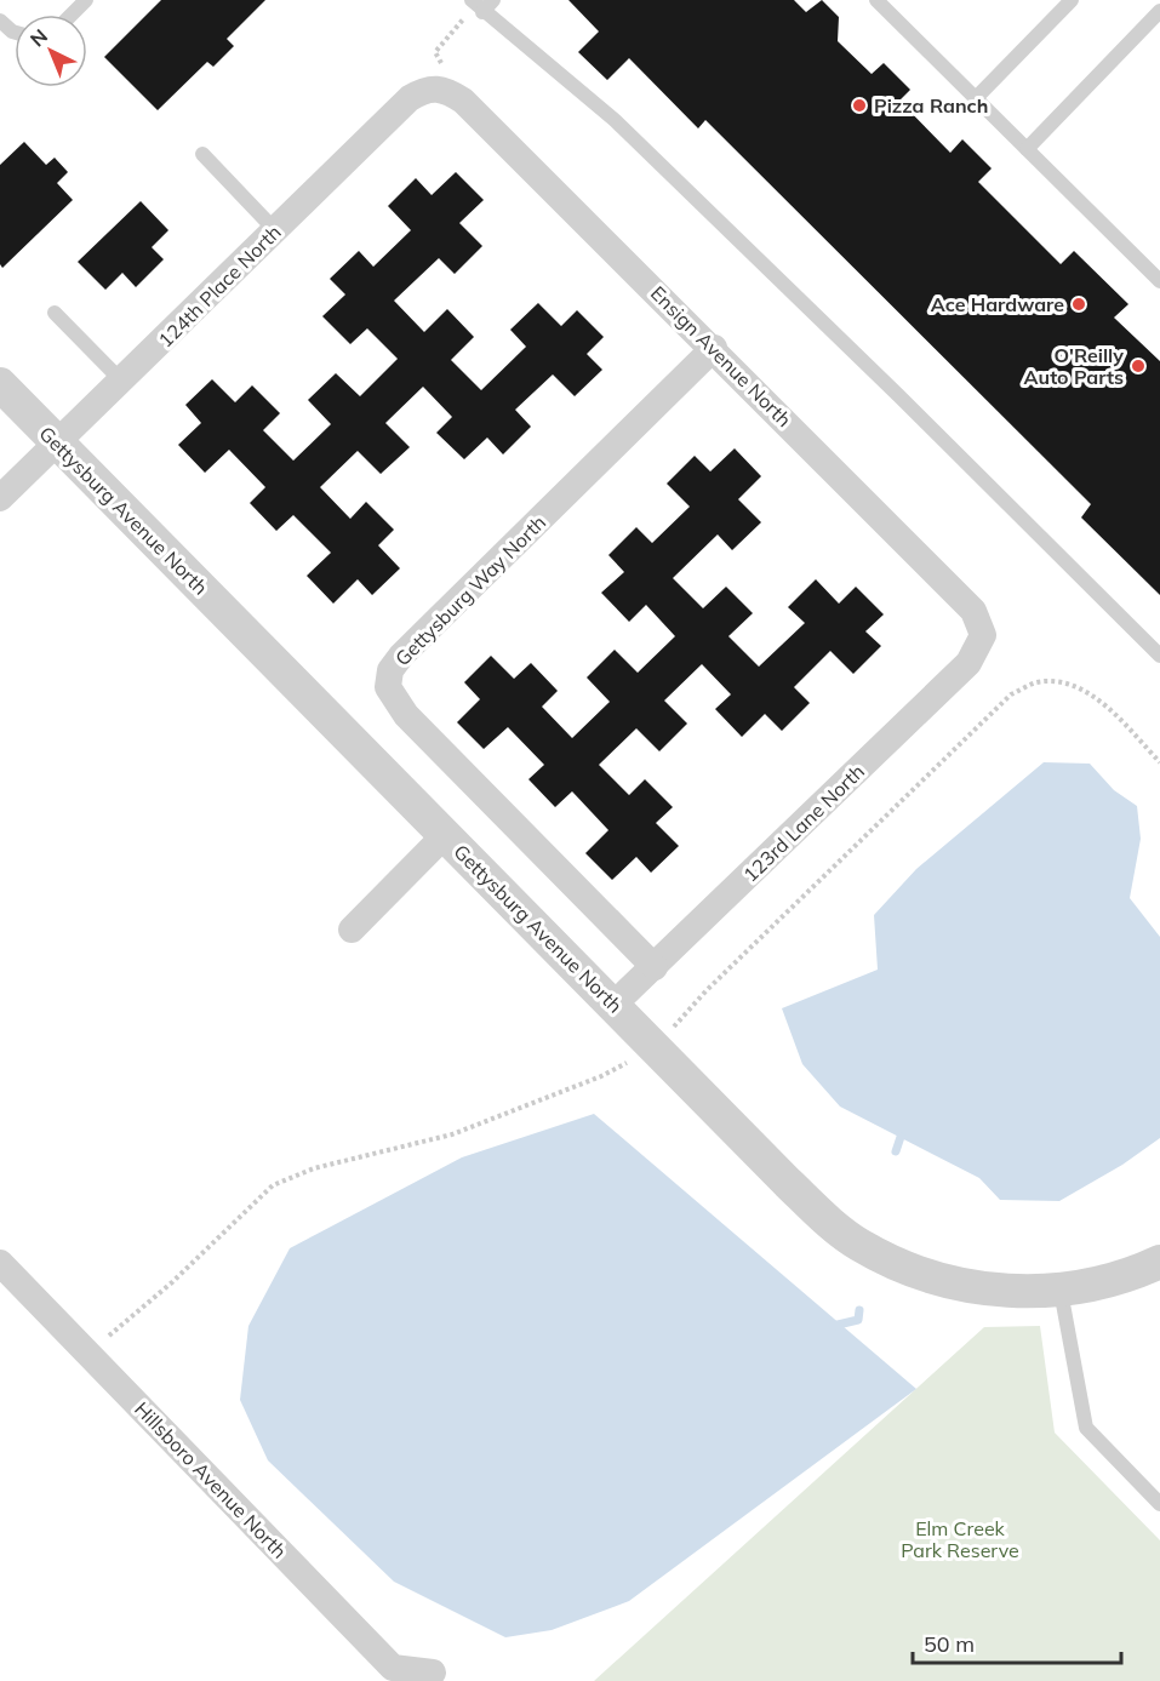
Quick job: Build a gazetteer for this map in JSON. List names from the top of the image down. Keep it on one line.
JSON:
{"streets":{"street":["124th Place North","Ensign Avenue North","Gettysburg Avenue North","Gettysburg Way North","123rd Lane North","Hillsboro Avenue North"]},"crossings":[["124th Place North","Ensign Avenue North"],["124th Place North","Gettysburg Avenue North"],["Ensign Avenue North","Gettysburg Way North"],["Ensign Avenue North","123rd Lane North"],["Gettysburg Avenue North","123rd Lane North"],["Gettysburg Way North","123rd Lane North"]],"parks":["Elm Creek Park Reserve"],"places":["Pizza Ranch","Ace Hardware","O'Reilly Auto Parts"],"scale_bar":"50 m","north":"top left"}
